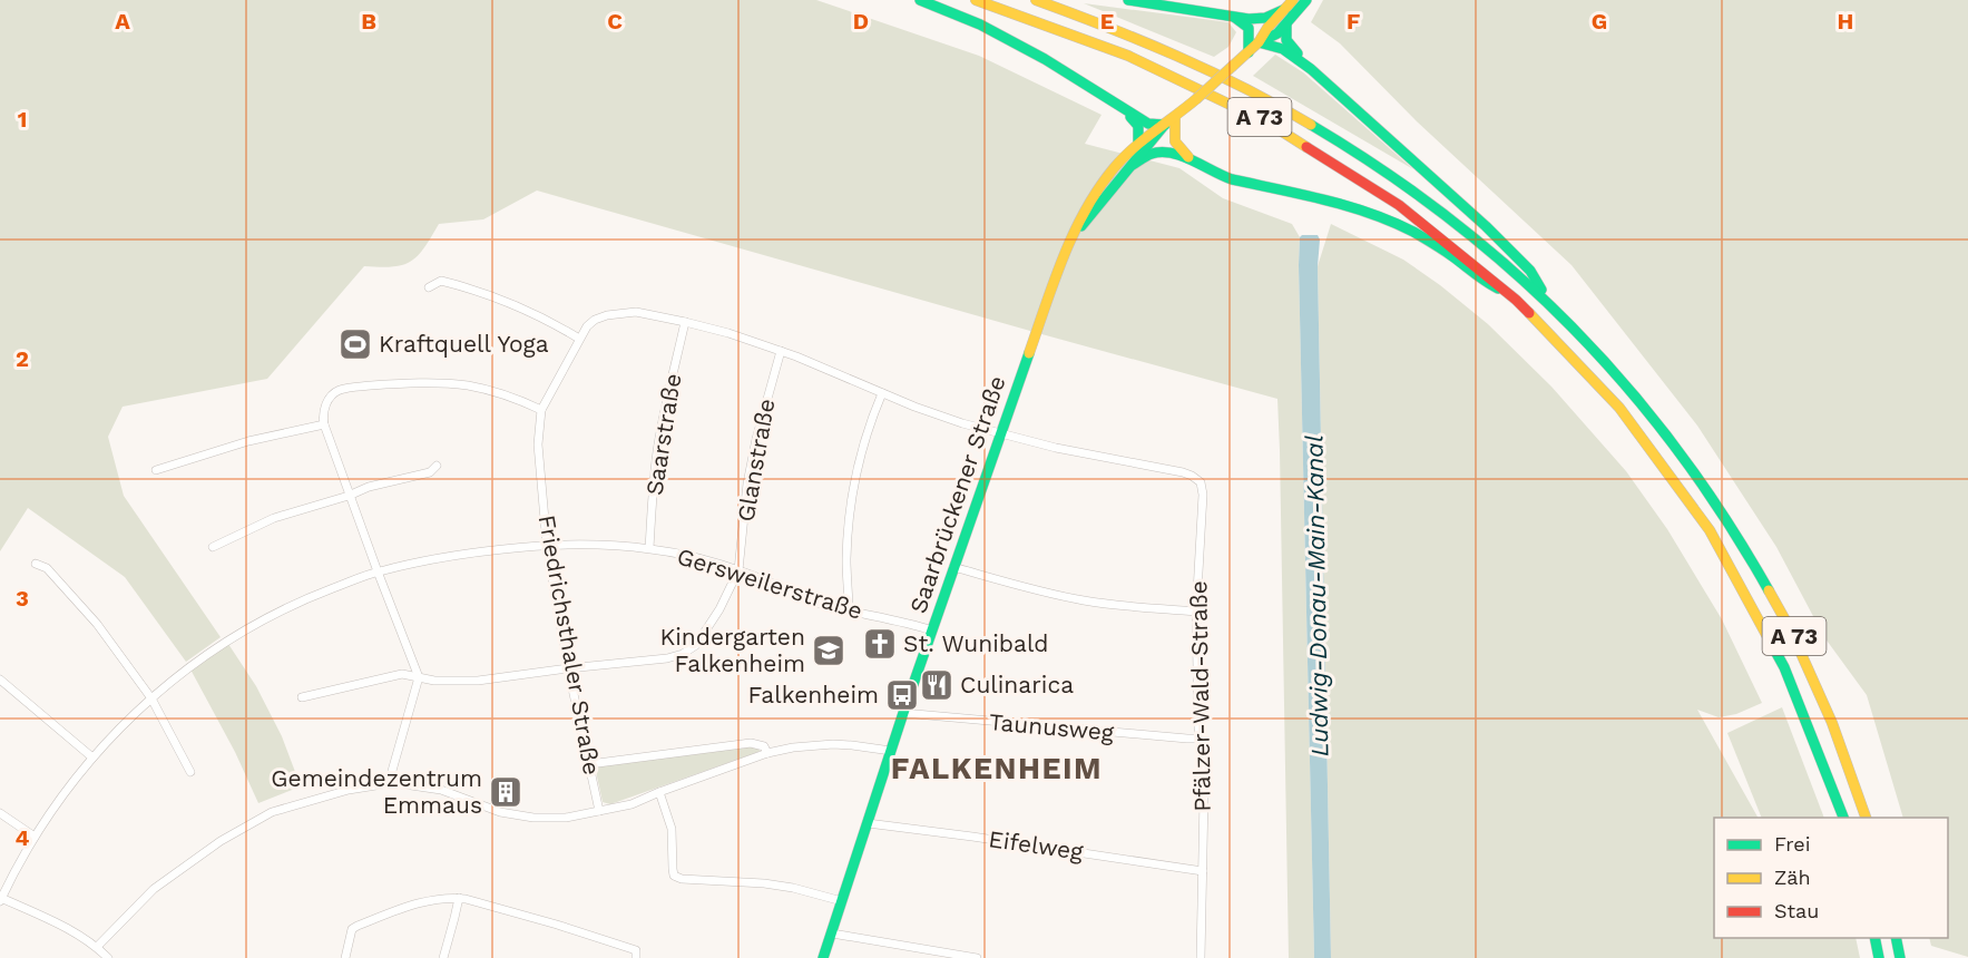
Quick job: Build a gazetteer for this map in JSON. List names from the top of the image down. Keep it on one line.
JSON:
{"streets":{"main road":["A 73","Saarbrückener Straße"],"street":["Saarstraße","Glanstraße","Gersweilerstraße","Friedrichsthaler Straße","Pfälzer-Wald-Straße","Taunusweg","Eifelweg"]},"crossings":[["A 73","Saarbrückener Straße"],["Saarstraße","Gersweilerstraße"],["Saarstraße","Friedrichsthaler Straße"],["Glanstraße","Gersweilerstraße"],["Glanstraße","Friedrichsthaler Straße"],["Saarbrückener Straße","Gersweilerstraße"],["Saarbrückener Straße","Friedrichsthaler Straße"],["Saarbrückener Straße","Pfälzer-Wald-Straße"],["Saarbrückener Straße","Taunusweg"],["Saarbrückener Straße","Eifelweg"],["Gersweilerstraße","Friedrichsthaler Straße"],["Friedrichsthaler Straße","Pfälzer-Wald-Straße"],["Pfälzer-Wald-Straße","Taunusweg"],["Pfälzer-Wald-Straße","Eifelweg"]],"districts":["FALKENHEIM"],"water":["Ludwig-Donau-Main-Kanal"],"places":{"sports":["Kraftquell Yoga"],"church":["St. Wunibald"],"school or university":["Kindergarten Falkenheim"],"restaurant":["Culinarica"],"bus stop":["Falkenheim"],"building":["Gemeindezentrum Emmaus"]},"legend":["Frei","Zäh","Stau"],"grid":{"columns":["A","B","C","D","E","F","G","H"],"rows":["1","2","3","4"]}}
